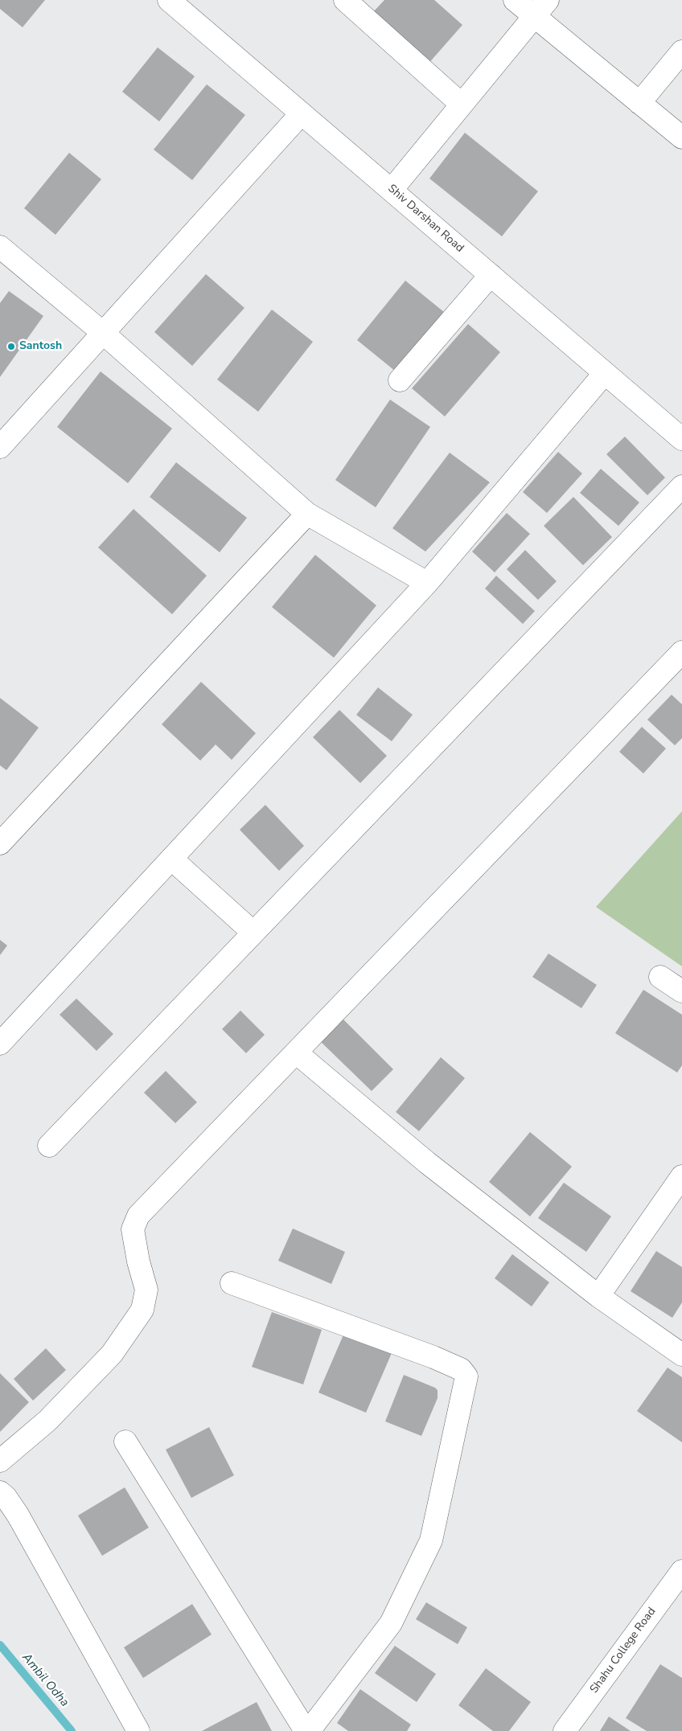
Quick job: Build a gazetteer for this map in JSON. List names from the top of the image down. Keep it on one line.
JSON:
{"streets":{"street":["Shiv Darshan Road","Shahu College Road"]},"water":["Ambil Odha"],"places":["Santosh"]}
